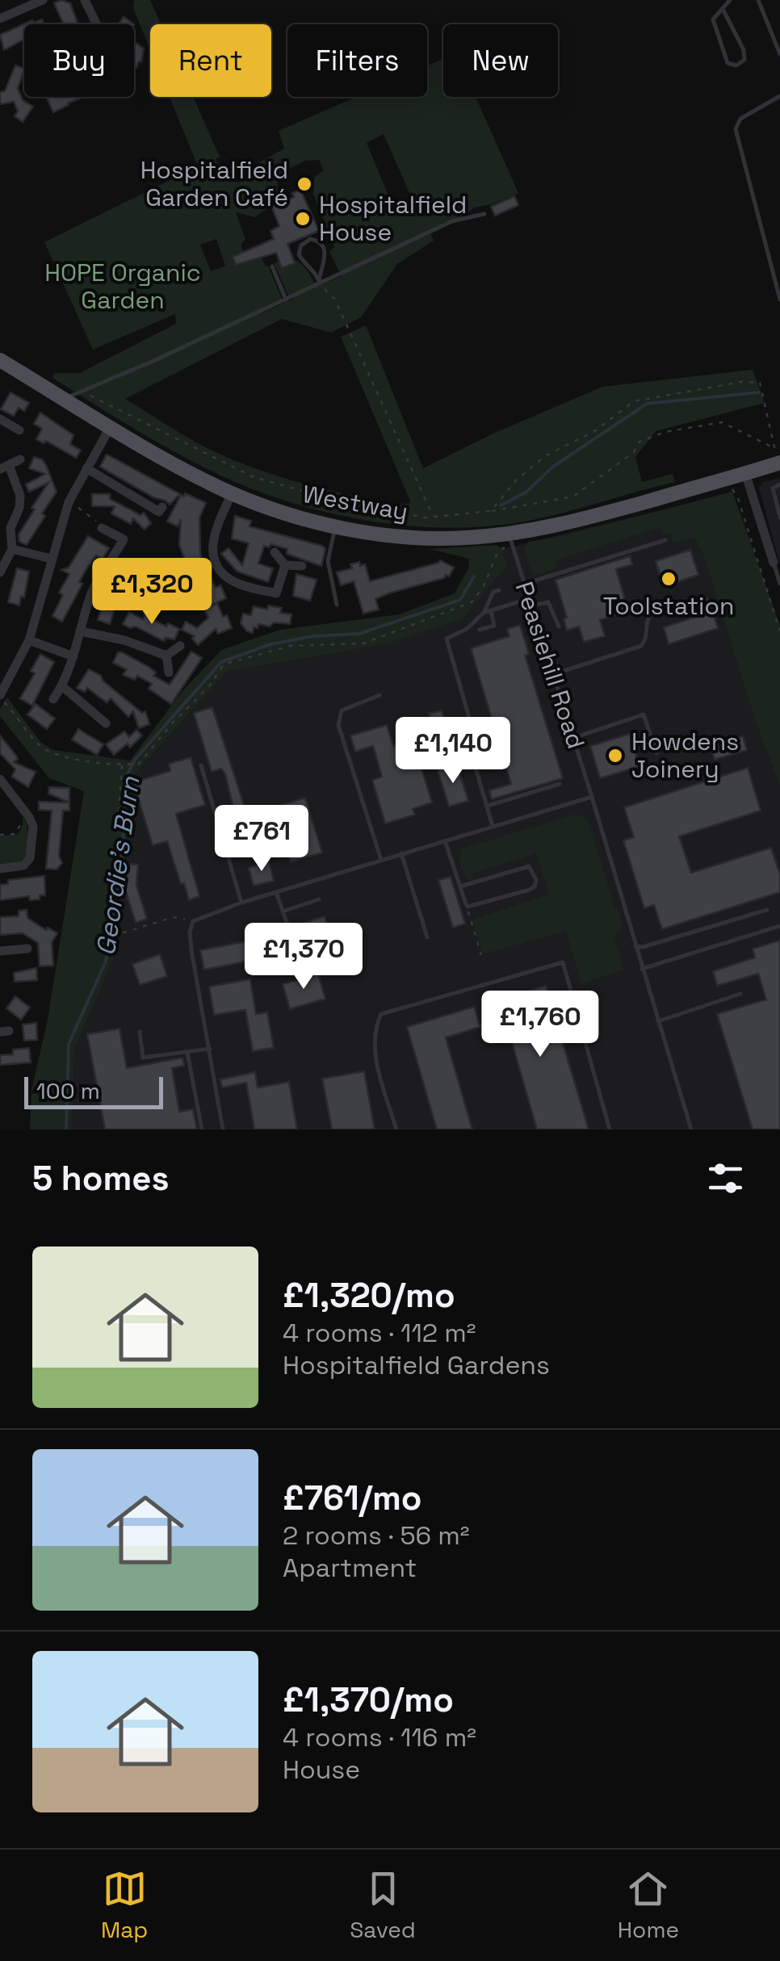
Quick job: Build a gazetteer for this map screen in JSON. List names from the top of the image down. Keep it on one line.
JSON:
{"streets":{"main road":["Westway"],"lane":["Peasiehill Road"]},"crossings":[["Westway","Peasiehill Road"]],"water":["Geordie's Burn"],"parks":["HOPE Organic Garden"],"places":["Hospitalfield Garden Café","Hospitalfield House","Toolstation","Howdens Joinery"],"scale_bar":"100 m","page":{"chip":["Buy","Rent","Filters","New"],"price":["£1,320","£1,140","£761","£1,370","£1,760"],"scale":"100 m","heading":"5 homes","list":[{"name":"£1,320/mo","note":"4 rooms · 112 m² · Hospitalfield Gardens"},{"name":"£761/mo","note":"2 rooms · 56 m² · Apartment"},{"name":"£1,370/mo","note":"4 rooms · 116 m² · House"}],"tabs":["Map","Saved","Home"]}}
